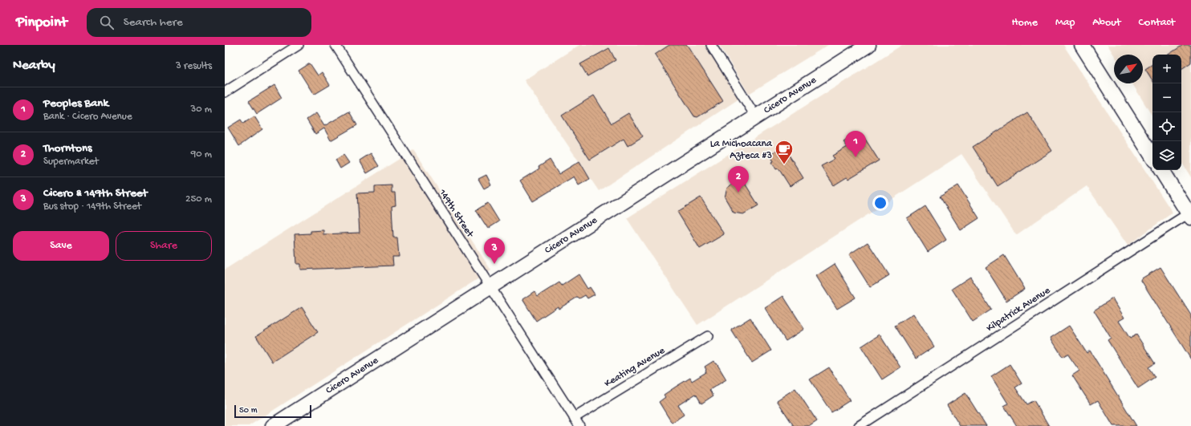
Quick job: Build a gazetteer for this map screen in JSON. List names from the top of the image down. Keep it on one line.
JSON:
{"streets":{"main road":["Cicero Avenue"],"street":["149th Street","Kilpatrick Avenue","Keating Avenue"]},"crossings":[["Cicero Avenue","149th Street"],["149th Street","Keating Avenue"]],"places":{"cafe":["La Michoacana Azteca #3"]},"scale_bar":"50 m","north":"top right","page":{"header":"Pinpoint","search":"Search here","nav":["Home","Map","About","Contact"],"heading":["Nearby","3 results"],"map_buttons":["+","−"],"list":[{"mark":"1","name":"Peoples Bank","note":"Bank · Cicero Avenue","value":"30 m"},{"mark":"2","name":"Thorntons","note":"Supermarket","value":"90 m"},{"mark":"3","name":"Cicero & 149th Street","note":"Bus stop · 149th Street","value":"250 m"}],"pins":["1","2","3"],"buttons":["Save","Share"],"scale":"50 m"}}
